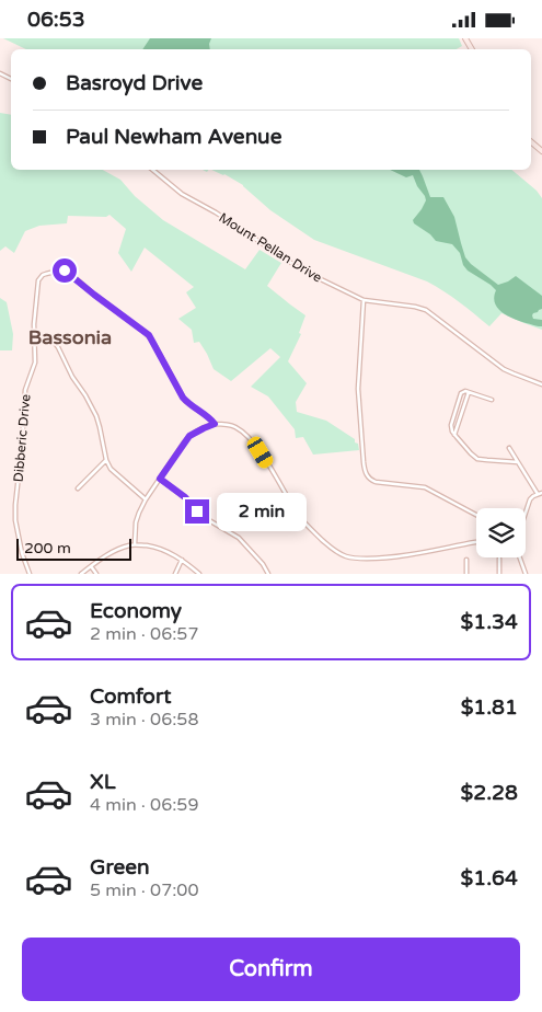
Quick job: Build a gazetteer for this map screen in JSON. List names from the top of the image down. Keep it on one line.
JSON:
{"streets":{"street":["Mount Pellan Drive","Dibberic Drive"]},"districts":["Bassonia"],"scale_bar":"200 m","page":{"status":"06:53","banner":["Basroyd Drive","Paul Newham Avenue"],"bubble":"2 min","scale":"200 m","list":[{"name":"Economy","note":"2 min · 06:57","value":"$1.34"},{"name":"Comfort","note":"3 min · 06:58","value":"$1.81"},{"name":"XL","note":"4 min · 06:59","value":"$2.28"},{"name":"Green","note":"5 min · 07:00","value":"$1.64"}],"buttons":"Confirm"}}
